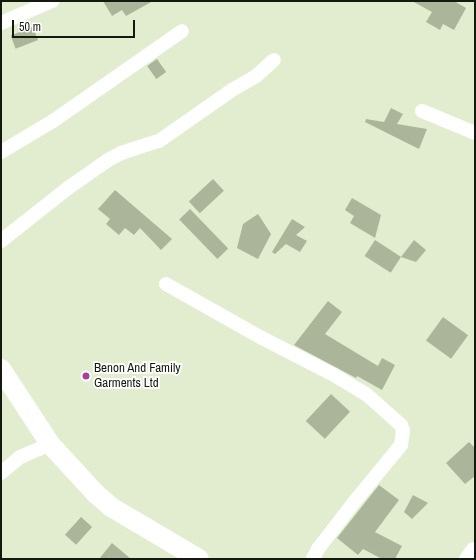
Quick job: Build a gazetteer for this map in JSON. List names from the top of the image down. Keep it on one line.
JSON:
{"places":["Benon And Family Garments Ltd"],"scale_bar":"50 m"}
